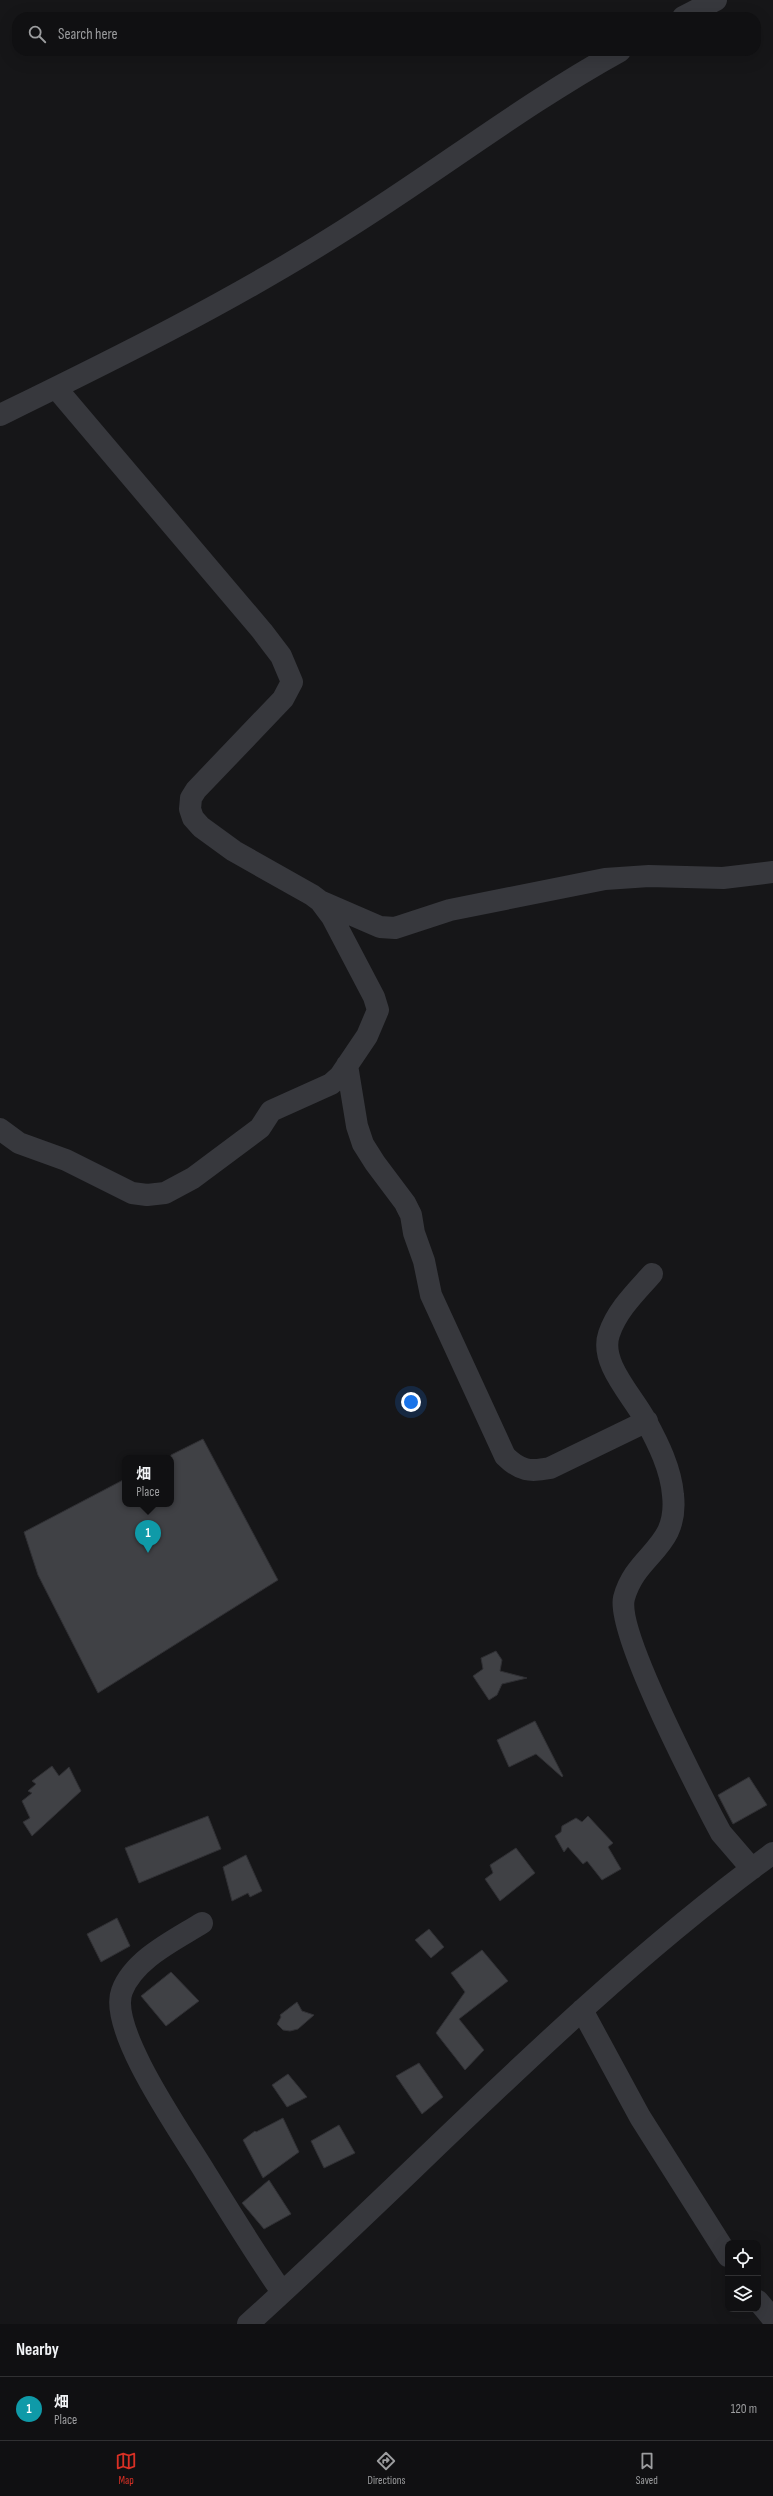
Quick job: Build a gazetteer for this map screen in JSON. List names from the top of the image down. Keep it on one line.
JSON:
{"page":{"search":"Search here","popup":["畑","Place"],"pins":"1","heading":"Nearby","list":[{"mark":"1","name":"畑","note":"Place","value":"120 m"}],"nav":["Map","Directions","Saved"]}}
